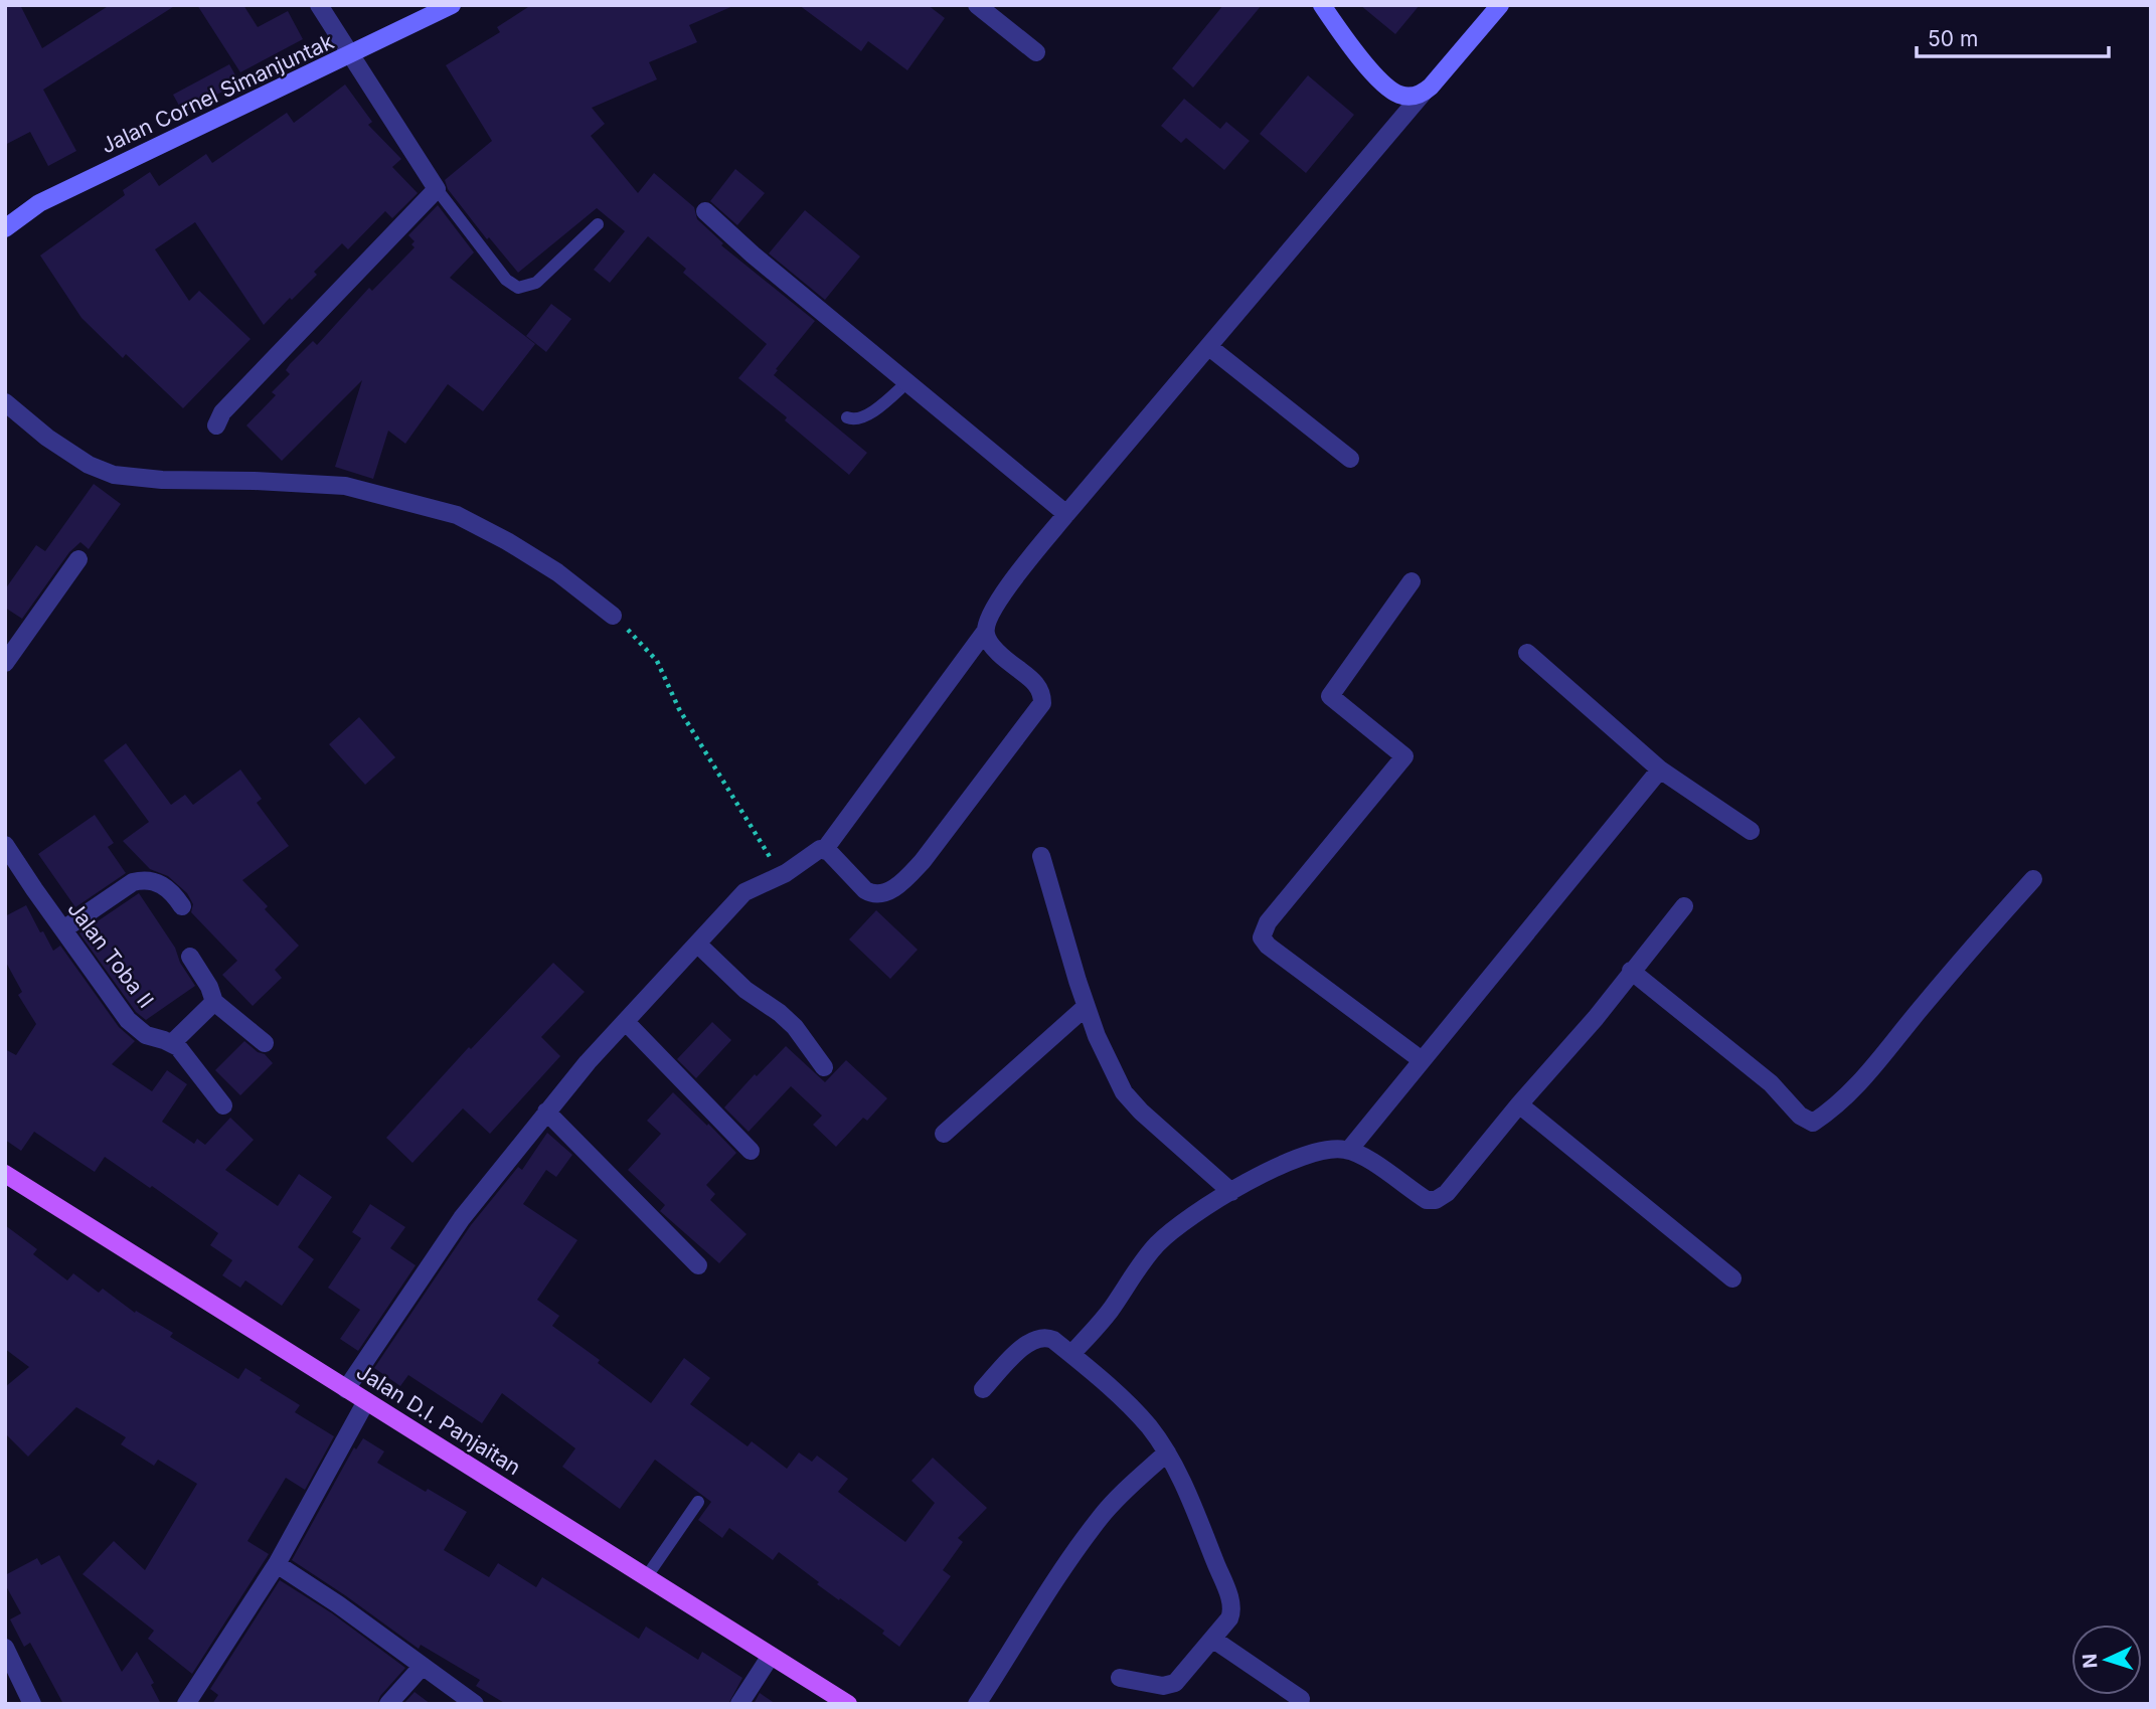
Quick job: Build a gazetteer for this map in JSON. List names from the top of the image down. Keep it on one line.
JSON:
{"streets":{"main road":["Jalan D.I. Panjaitan"],"street":["Jalan Cornel Simanjuntak","Jalan Toba II"]},"scale_bar":"50 m","north":"left"}
